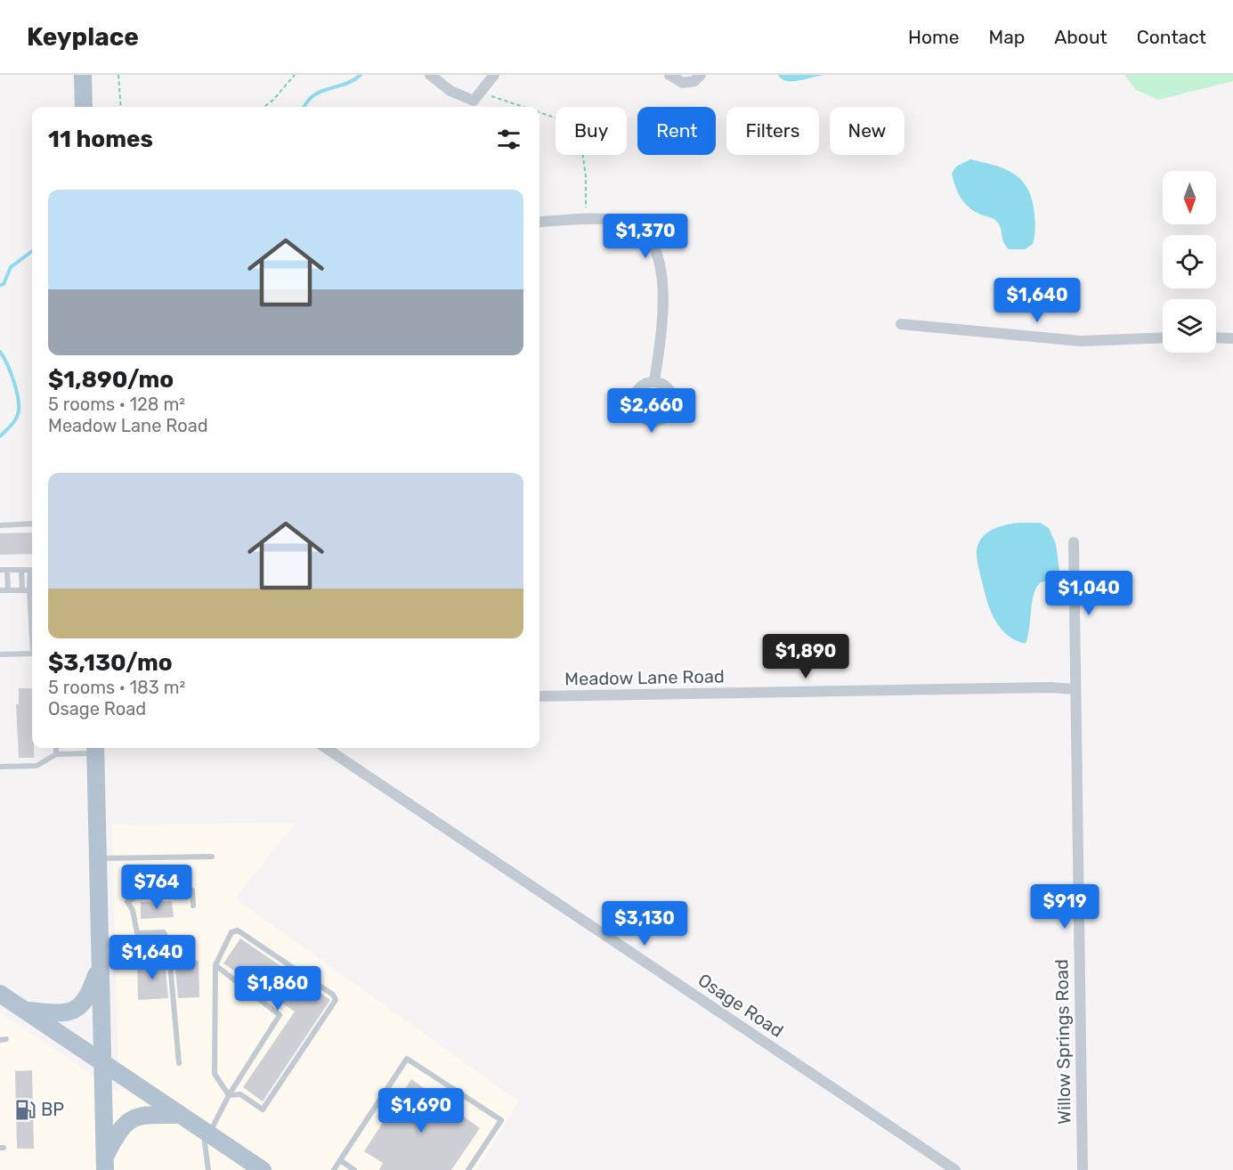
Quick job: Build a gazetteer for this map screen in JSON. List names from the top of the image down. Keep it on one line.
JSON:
{"streets":{"street":["Meadow Lane Road","Osage Road","Willow Springs Road"]},"crossings":[["Meadow Lane Road","Willow Springs Road"]],"places":{"fuel station":["BP"]},"north":"bottom","page":{"header":"Keyplace","nav":["Home","Map","About","Contact"],"chip":["Buy","Rent","Filters","New"],"heading":"11 homes","list":[{"name":"$1,890/mo","note":"5 rooms · 128 m² · Meadow Lane Road"},{"name":"$3,130/mo","note":"5 rooms · 183 m² · Osage Road"}],"price":["$1,370","$1,640","$2,660","$1,040","$1,890","$764","$919","$3,130","$1,640","$1,860","$1,690"]}}
